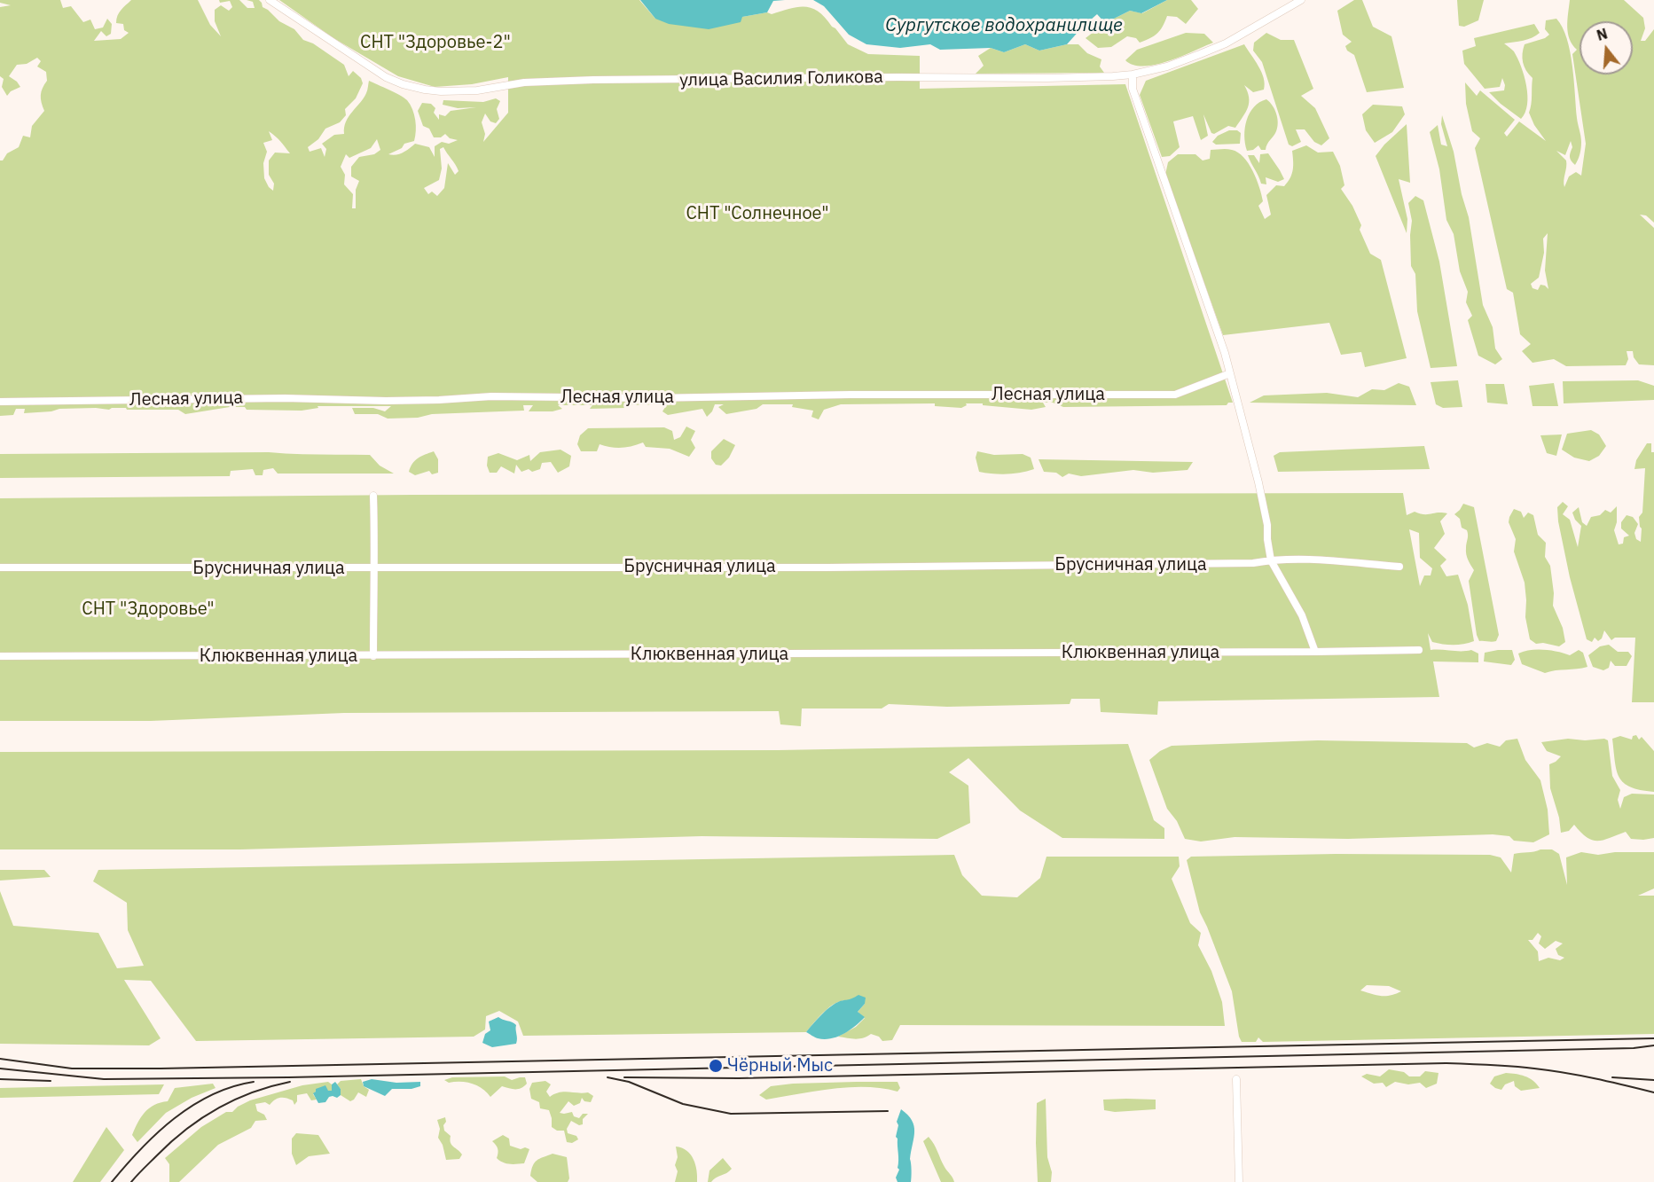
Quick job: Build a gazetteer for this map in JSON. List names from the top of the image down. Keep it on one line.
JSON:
{"streets":{"street":["улица Василия Голикова","Лесная улица","Брусничная улица","Клюквенная улица"]},"water":["Сургутское водохранилище"],"parks":["СНТ \"Здоровье-2\"","СНТ \"Солнечное\"","СНТ \"Здоровье\""],"places":["Чёрный Мыс"],"north":"top"}
